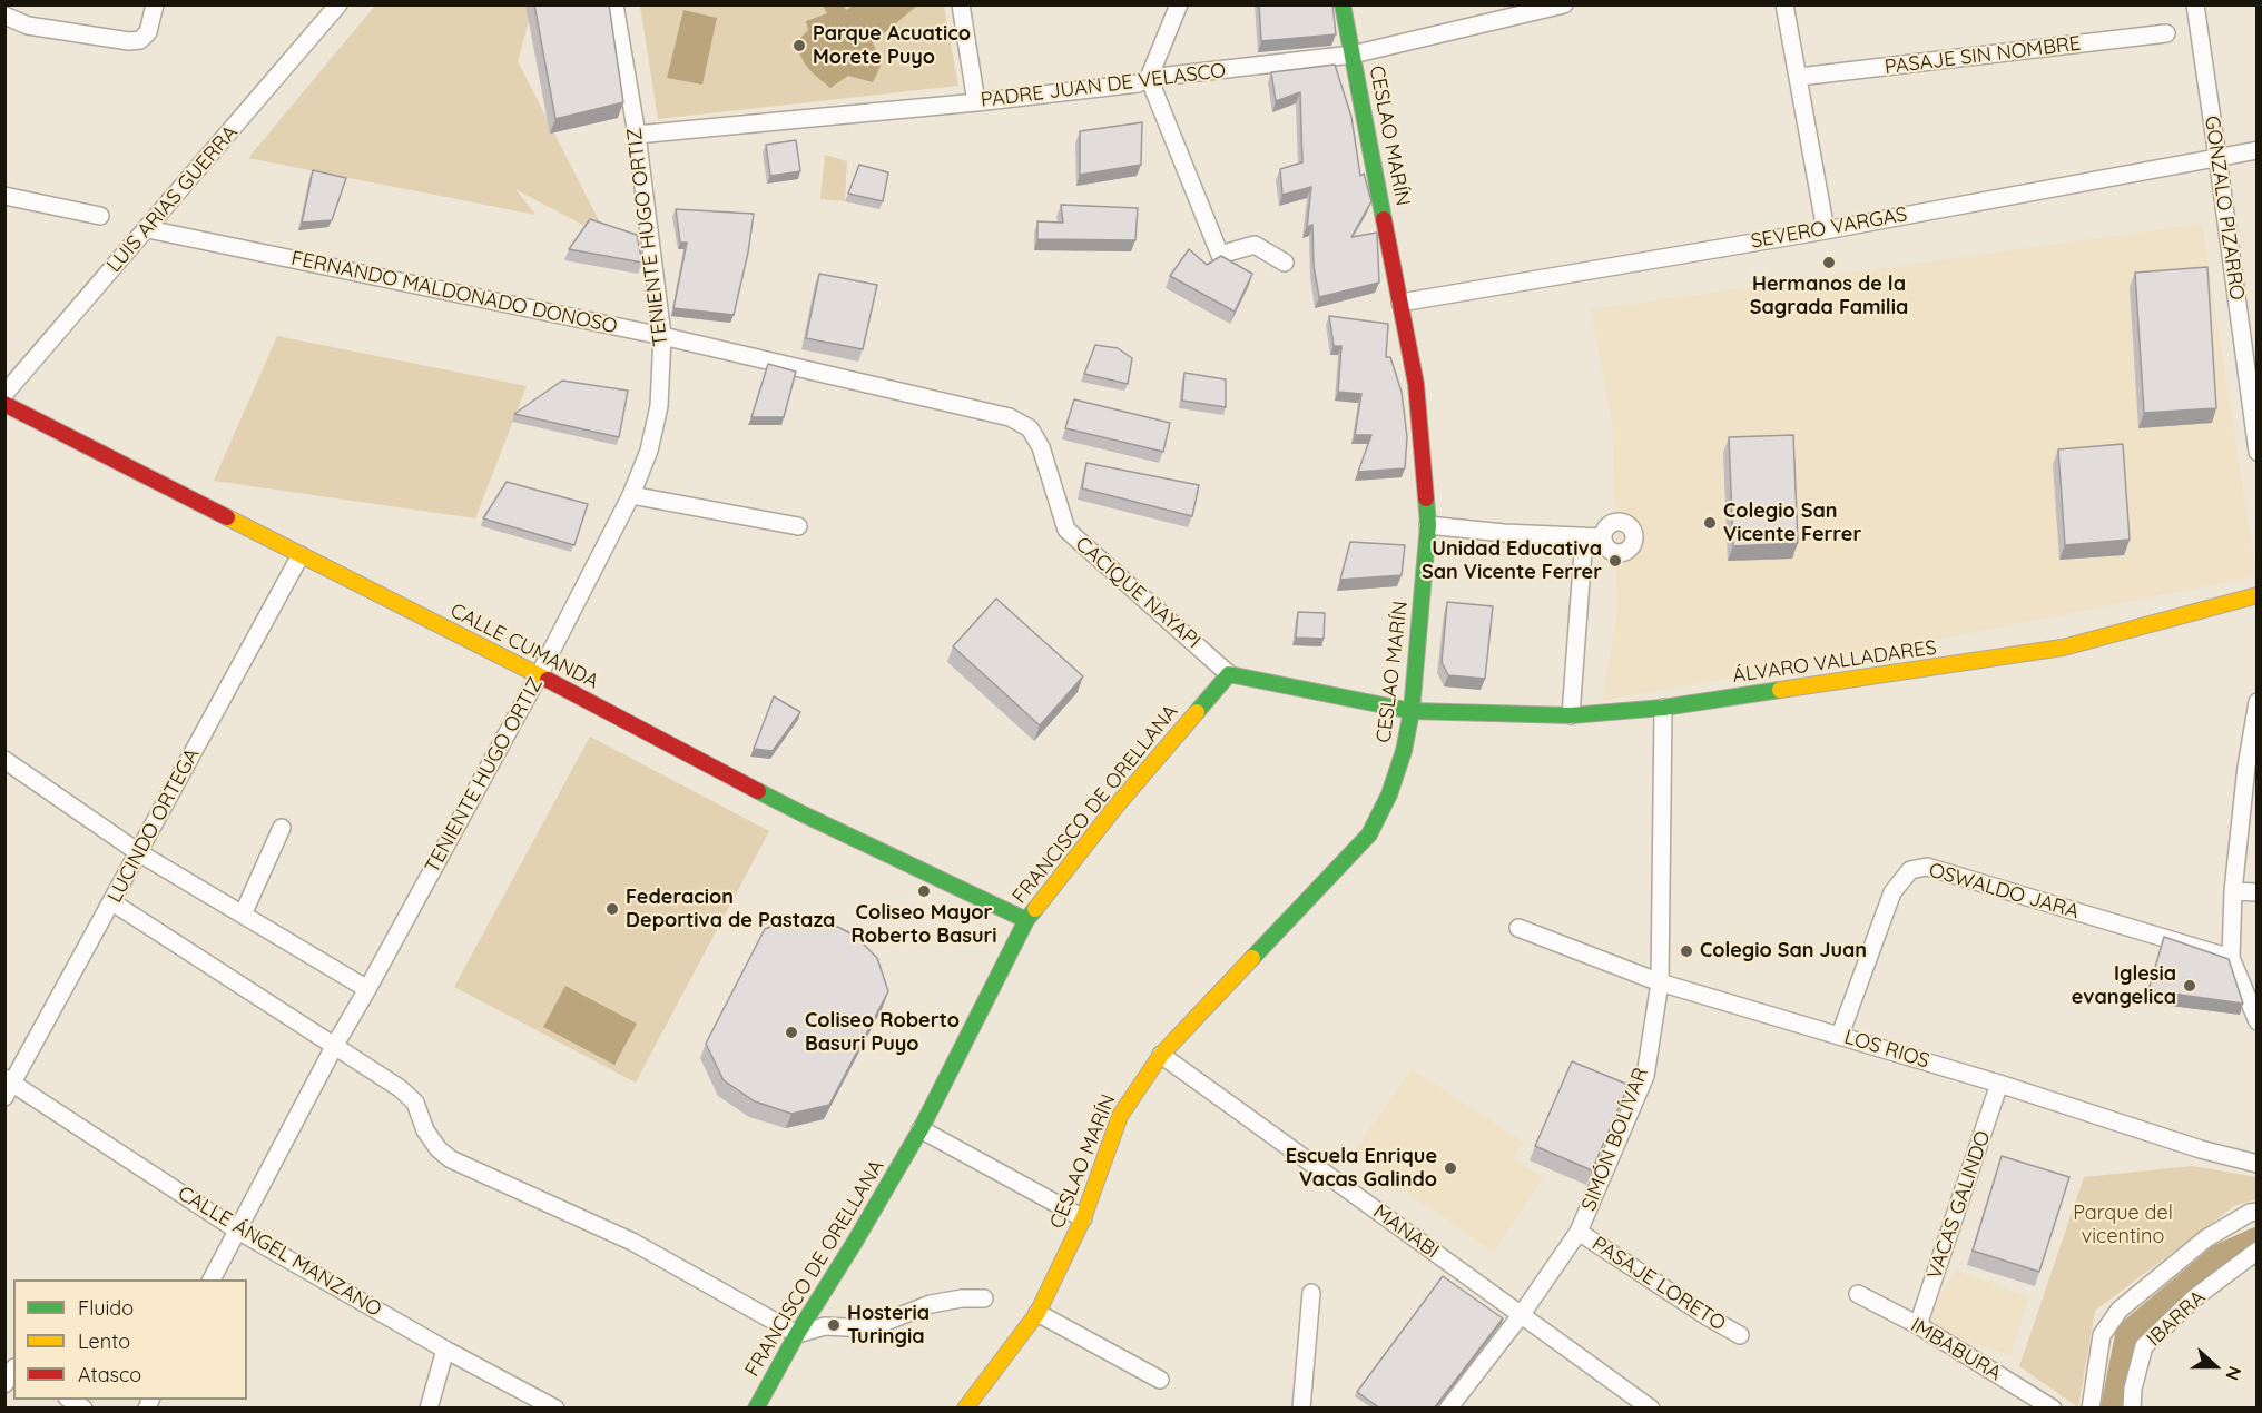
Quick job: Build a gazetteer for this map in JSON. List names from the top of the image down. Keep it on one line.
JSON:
{"streets":{"street":["PASAJE SIN NOMBRE","PADRE JUAN DE VELASCO","CESLAO MARÍN","LUIS ARIAS GUERRA","GONZALO PIZARRO","SEVERO VARGAS","TENIENTE HUGO ORTIZ","FERNANDO MALDONADO DONOSO","CACIQUE NAYAPI","CALLE CUMANDA","ÁLVARO VALLADARES","FRANCISCO DE ORELLANA","LUCINDO ORTEGA","OSWALDO JARA","LOS RIOS","SIMÓN BOLÍVAR","VACAS GALINDO","MANABI","CALLE ÁNGEL MANZANO","PASAJE LORETO","IBARRA","IMBABURA"]},"crossings":[["PADRE JUAN DE VELASCO","CESLAO MARÍN"],["PADRE JUAN DE VELASCO","TENIENTE HUGO ORTIZ"],["CESLAO MARÍN","SEVERO VARGAS"],["CESLAO MARÍN","ÁLVARO VALLADARES"],["CESLAO MARÍN","MANABI"],["LUIS ARIAS GUERRA","FERNANDO MALDONADO DONOSO"],["GONZALO PIZARRO","SEVERO VARGAS"],["TENIENTE HUGO ORTIZ","FERNANDO MALDONADO DONOSO"],["TENIENTE HUGO ORTIZ","CALLE CUMANDA"],["TENIENTE HUGO ORTIZ","CALLE ÁNGEL MANZANO"],["FERNANDO MALDONADO DONOSO","CACIQUE NAYAPI"],["CACIQUE NAYAPI","FRANCISCO DE ORELLANA"],["CALLE CUMANDA","FRANCISCO DE ORELLANA"],["CALLE CUMANDA","LUCINDO ORTEGA"],["ÁLVARO VALLADARES","SIMÓN BOLÍVAR"],["LUCINDO ORTEGA","CALLE ÁNGEL MANZANO"],["OSWALDO JARA","LOS RIOS"],["LOS RIOS","SIMÓN BOLÍVAR"],["LOS RIOS","VACAS GALINDO"],["SIMÓN BOLÍVAR","MANABI"],["SIMÓN BOLÍVAR","PASAJE LORETO"],["VACAS GALINDO","IMBABURA"]],"parks":["Parque del vicentino"],"places":["Parque Acuatico Morete Puyo","Hermanos de la Sagrada Familia","Colegio San Vicente Ferrer","Unidad Educativa San Vicente Ferrer","Coliseo Mayor Roberto Basuri","Federacion Deportiva de Pastaza","Colegio San Juan","Iglesia evangelica","Coliseo Roberto Basuri Puyo","Escuela Enrique Vacas Galindo","Hosteria Turingia"],"legend":["Fluido","Lento","Atasco"],"north":"right"}
